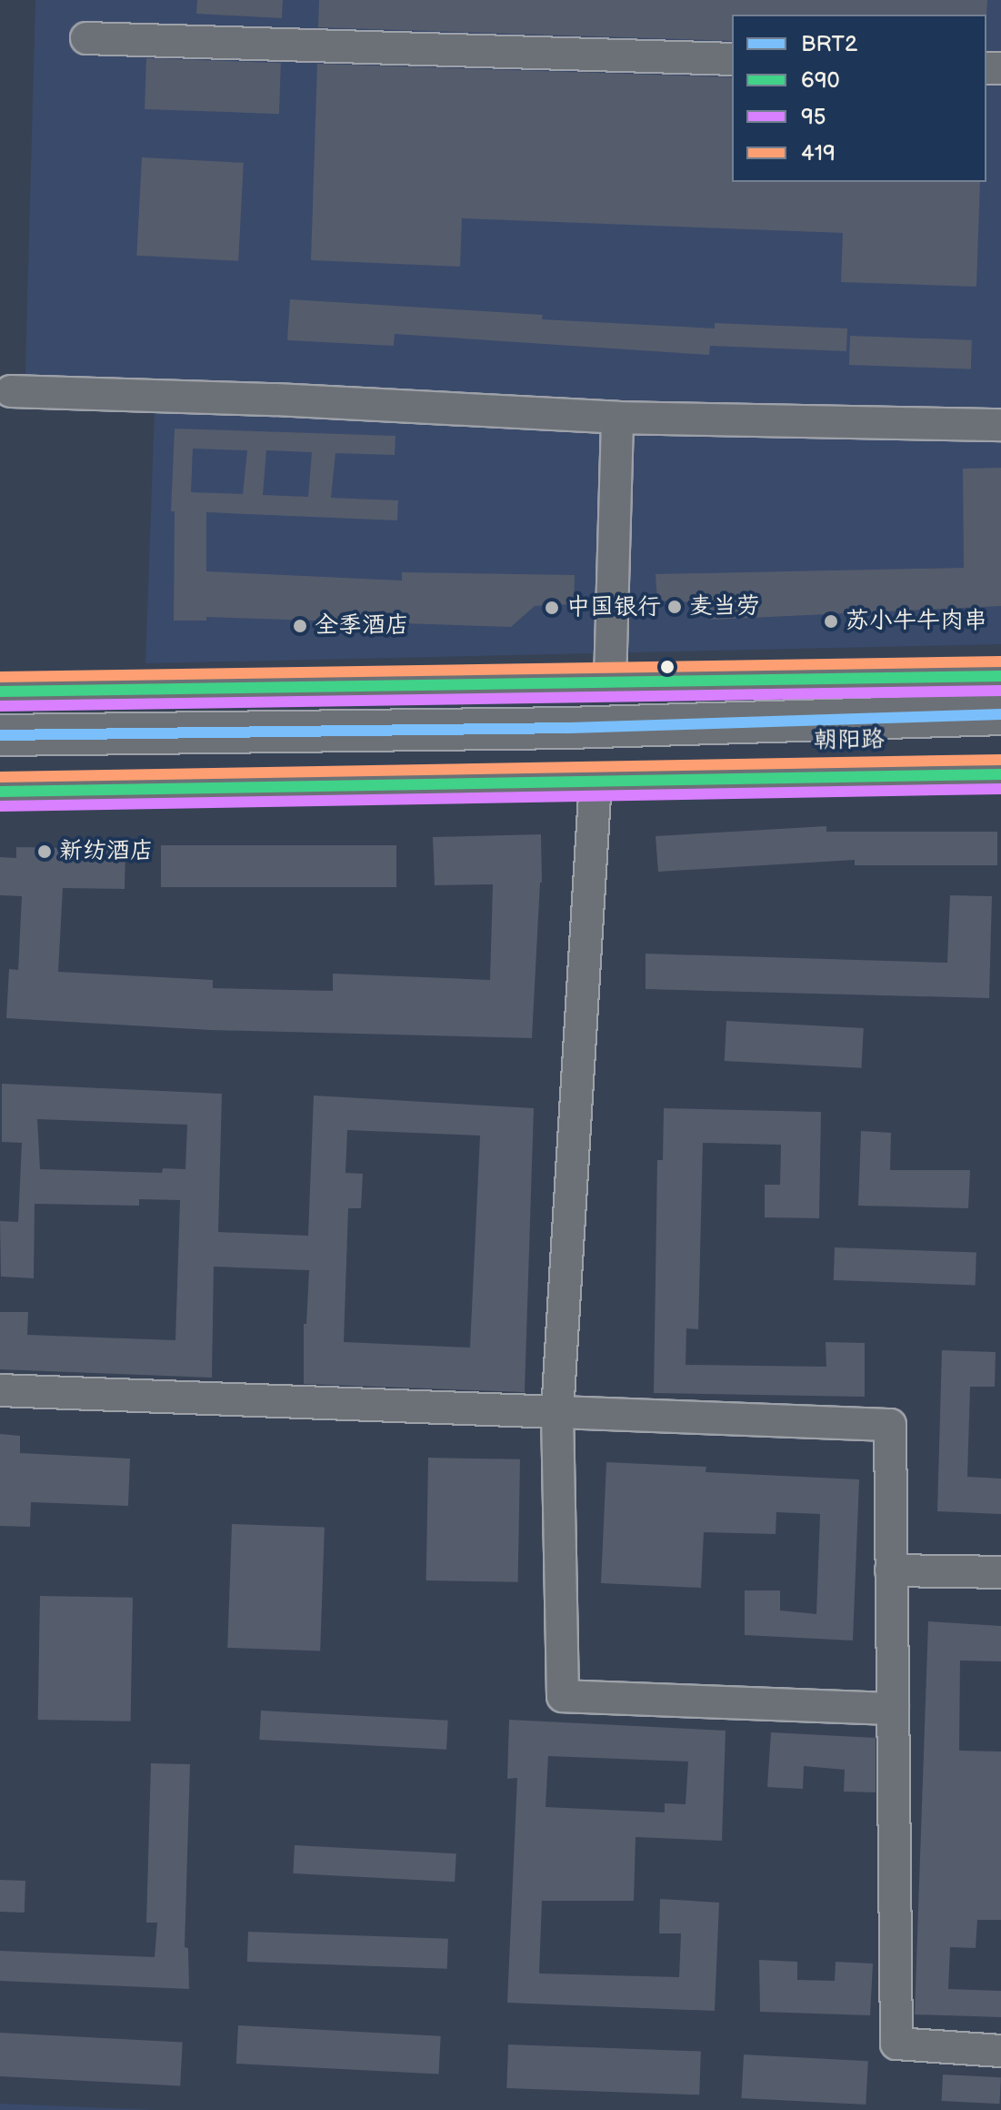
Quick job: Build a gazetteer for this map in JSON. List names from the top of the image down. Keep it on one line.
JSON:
{"streets":{"highway":["朝阳路"]},"places":["麦当劳","中国银行","苏小牛牛肉串","全季酒店","新纺酒店"],"lines":["transit line 419","transit line 690","transit line 95","transit line BRT2"],"legend":["BRT2","690","95","419"]}
